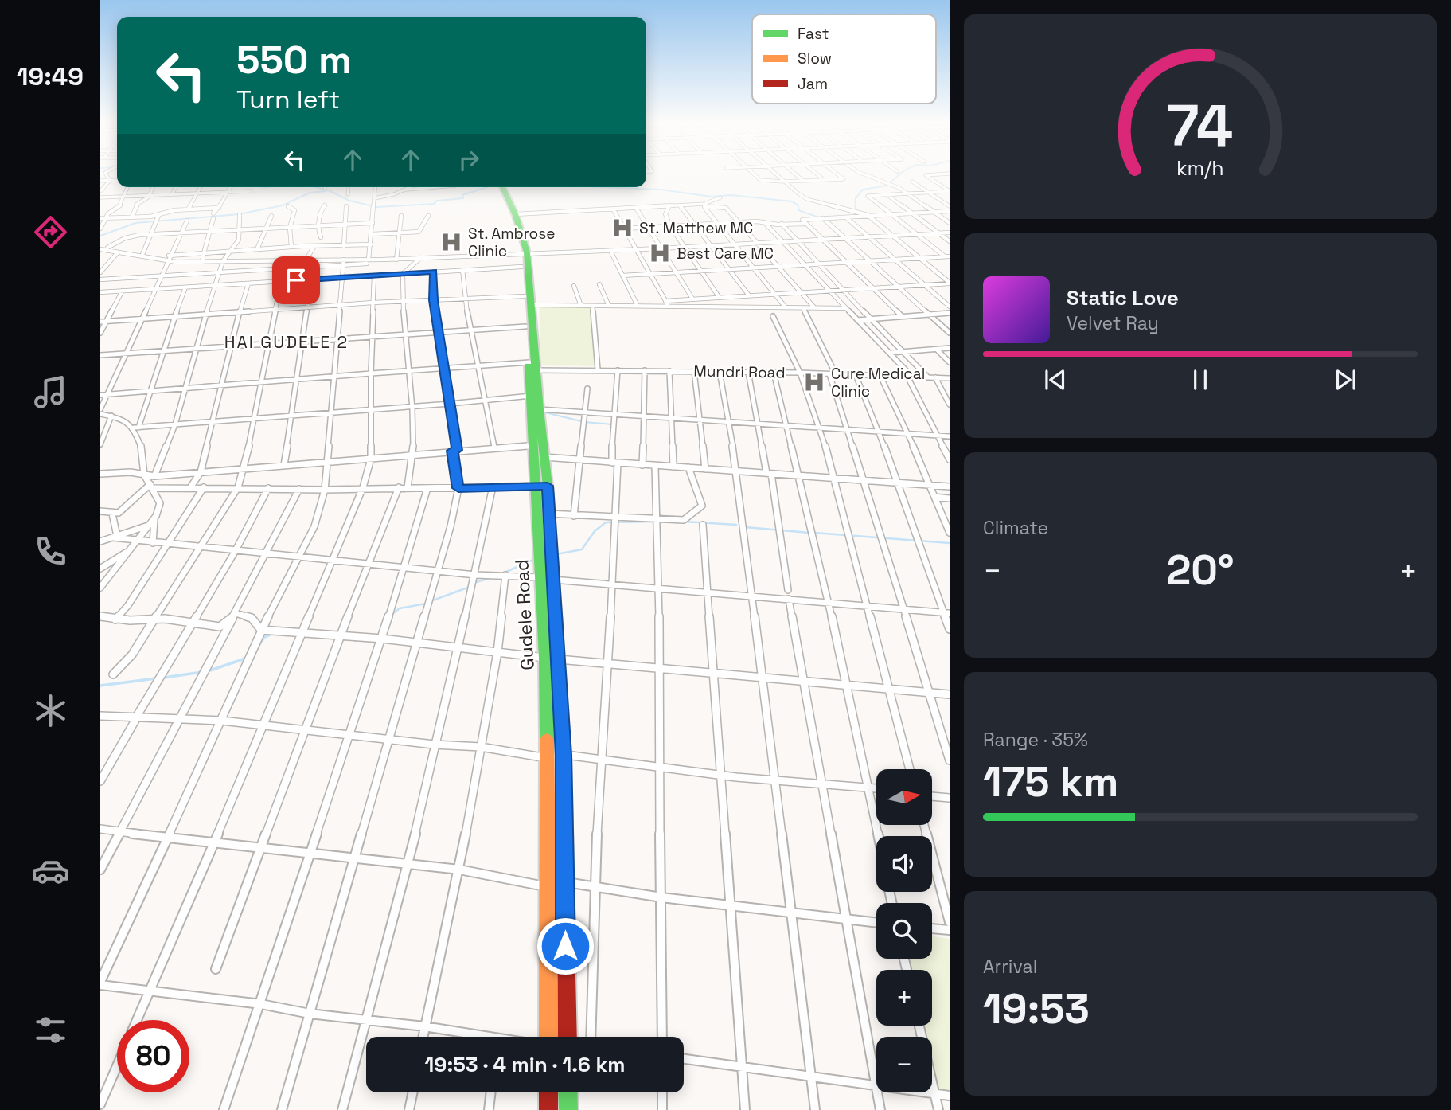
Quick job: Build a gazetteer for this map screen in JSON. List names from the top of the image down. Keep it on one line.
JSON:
{"streets":{"highway":["Gudele Road"],"street":["Mundri Road"]},"crossings":[["Mundri Road","Gudele Road"]],"districts":["HAI GUDELE 2"],"places":{"hospital":["St. Matthew MC","St. Ambrose Clinic","Best Care MC","Cure Medical Clinic"]},"legend":["Fast","Slow","Jam"],"north":"right","page":{"tabs":"19:49","turn":["550 m","Turn left"],"song":["Static Love","Velvet Ray"],"tile":["Climate",["Range · 35%","175 km"],["Arrival","19:53"]],"heat":["−","20°","+"],"map_buttons":["+","−"],"limit":"80","trip":"19:53 · 4 min · 1.6 km","gauge":["74","km/h"]}}
